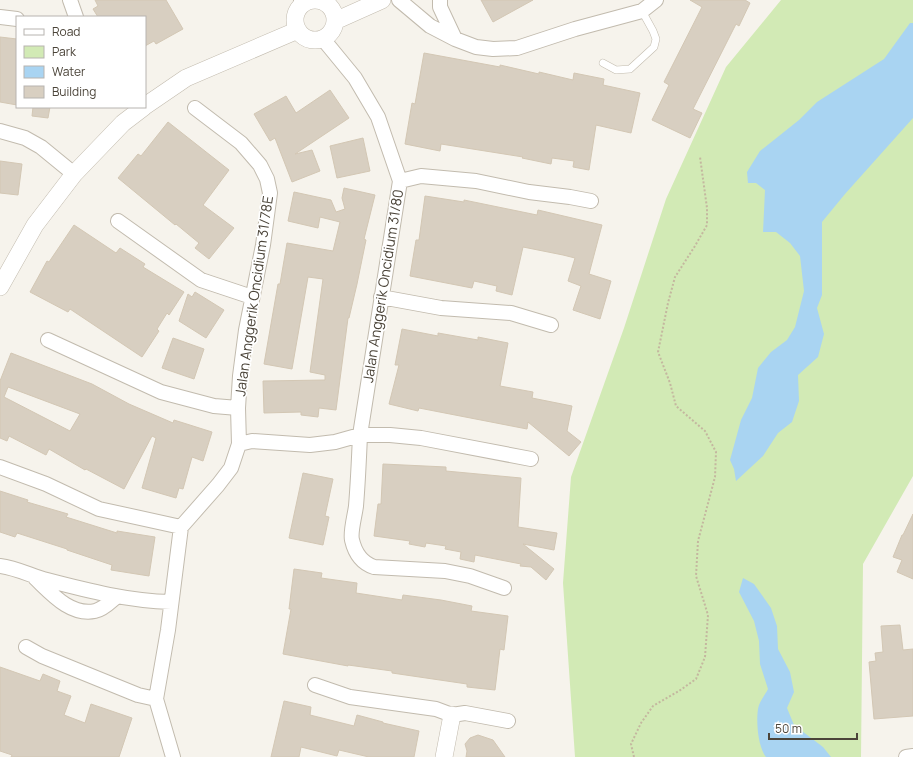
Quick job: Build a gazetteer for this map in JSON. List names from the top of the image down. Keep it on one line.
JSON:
{"streets":{"street":["Jalan Anggerik Oncidium 31/80","Jalan Anggerik Oncidium 31/78E"]},"legend":["Road","Park","Water","Building"],"scale_bar":"50 m"}
